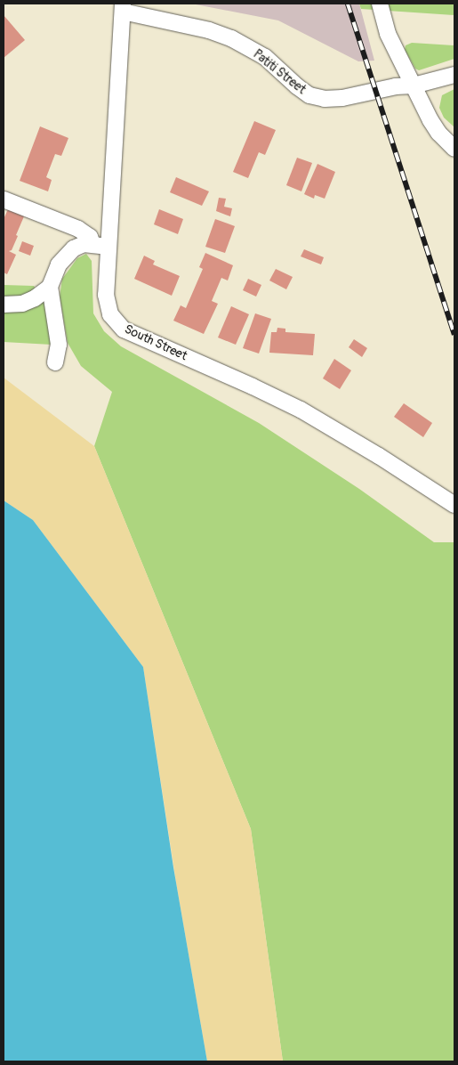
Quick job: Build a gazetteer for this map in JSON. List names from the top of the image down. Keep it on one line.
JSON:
{"streets":{"street":["Patiti Street","South Street"]},"crossings":[["Patiti Street","South Street"]]}
